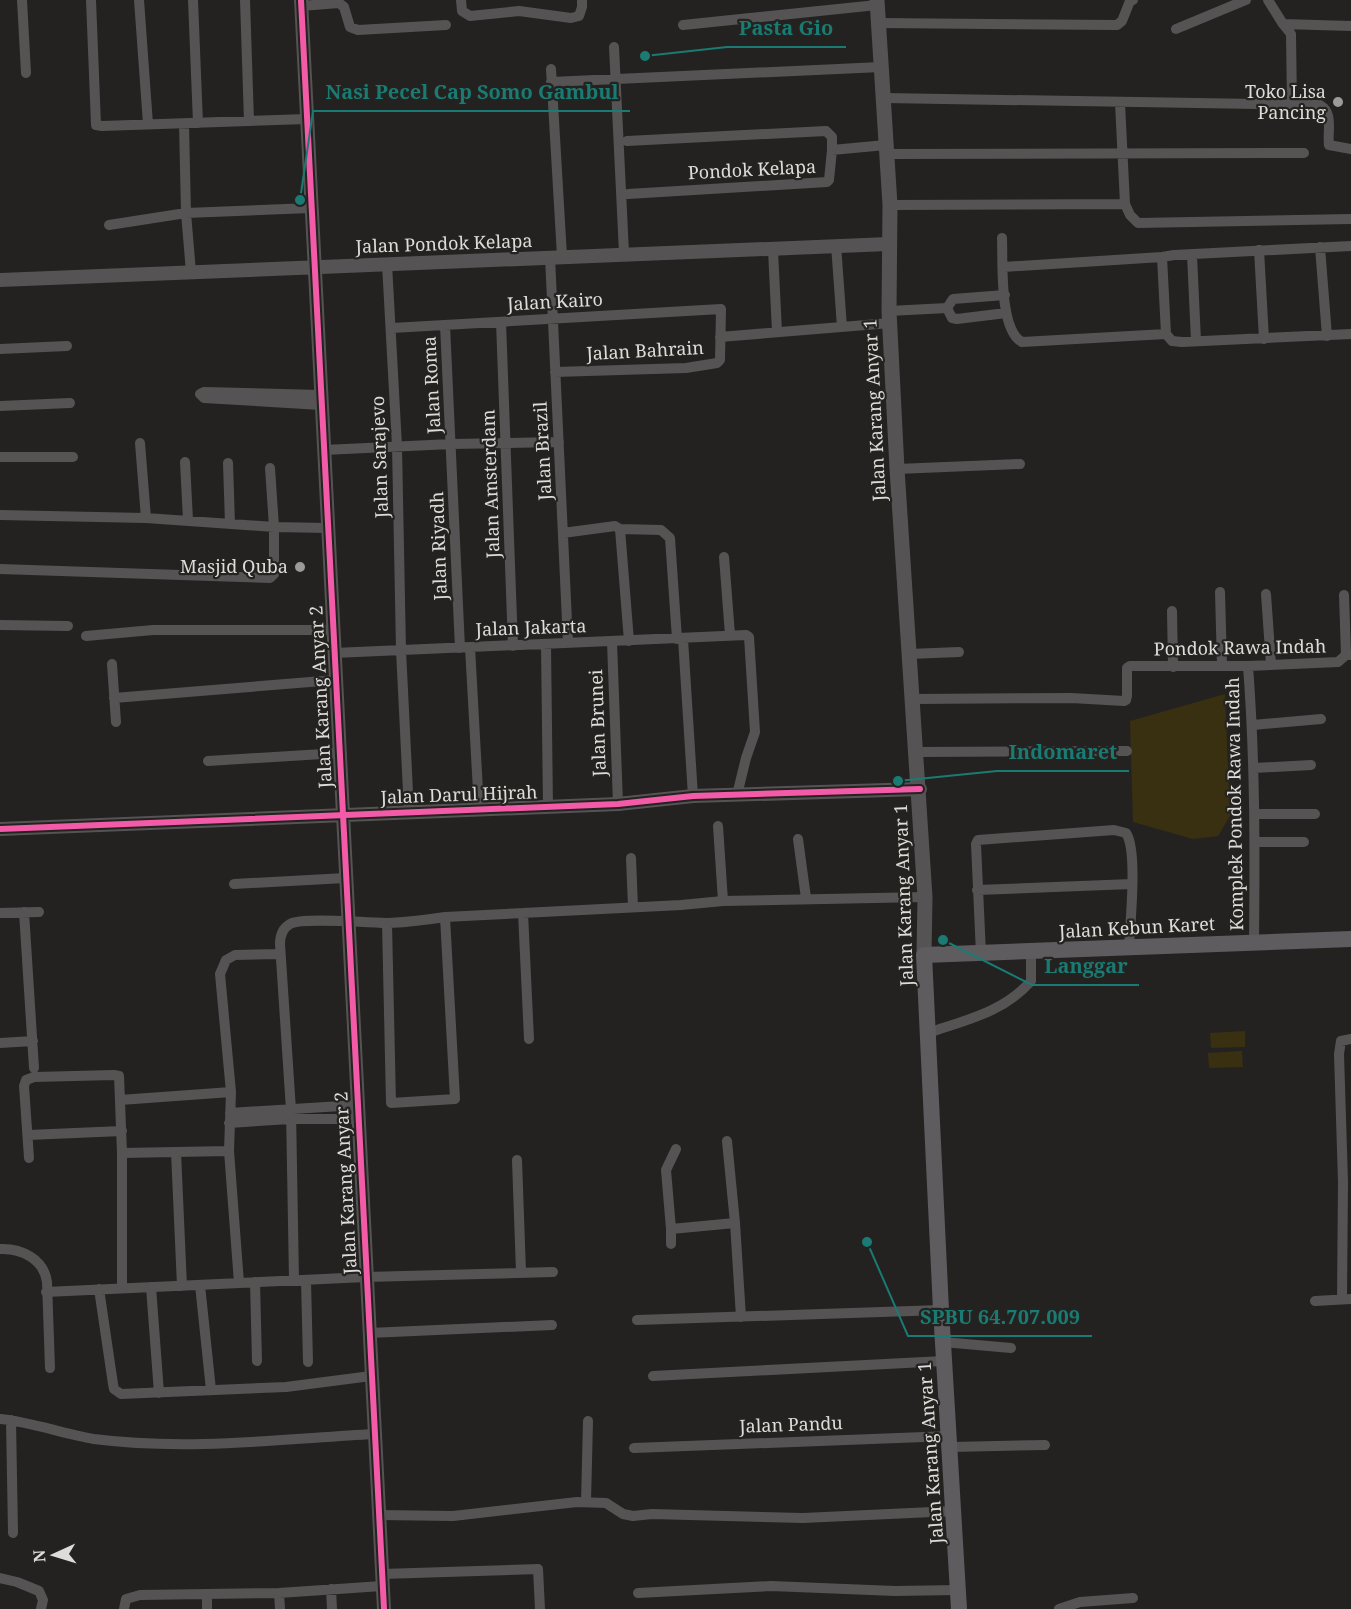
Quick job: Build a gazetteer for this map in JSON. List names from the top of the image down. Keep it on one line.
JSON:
{"streets":{"main road":["Jalan Karang Anyar 1","Jalan Kebun Karet"],"street":["Pondok Kelapa","Jalan Pondok Kelapa","Jalan Kairo","Jalan Bahrain","Jalan Roma","Jalan Brazil","Jalan Sarajevo","Jalan Amsterdam","Jalan Riyadh","Jalan Jakarta","Pondok Rawa Indah","Jalan Karang Anyar 2","Jalan Brunei","Jalan Darul Hijrah","Komplek Pondok Rawa Indah","Jalan Pandu"]},"crossings":[["Pondok Kelapa","Jalan Karang Anyar 1"],["Jalan Pondok Kelapa","Jalan Karang Anyar 1"],["Jalan Pondok Kelapa","Jalan Brazil"],["Jalan Pondok Kelapa","Jalan Sarajevo"],["Jalan Pondok Kelapa","Jalan Karang Anyar 2"],["Jalan Kairo","Jalan Bahrain"],["Jalan Kairo","Jalan Roma"],["Jalan Kairo","Jalan Brazil"],["Jalan Kairo","Jalan Sarajevo"],["Jalan Kairo","Jalan Amsterdam"],["Jalan Bahrain","Jalan Brazil"],["Jalan Roma","Jalan Riyadh"],["Jalan Karang Anyar 1","Pondok Rawa Indah"],["Jalan Karang Anyar 1","Jalan Darul Hijrah"],["Jalan Karang Anyar 1","Jalan Kebun Karet"],["Jalan Karang Anyar 1","Jalan Pandu"],["Jalan Brazil","Jalan Jakarta"],["Jalan Sarajevo","Jalan Jakarta"],["Jalan Sarajevo","Jalan Darul Hijrah"],["Jalan Amsterdam","Jalan Jakarta"],["Jalan Riyadh","Jalan Jakarta"],["Jalan Riyadh","Jalan Darul Hijrah"],["Jalan Jakarta","Jalan Karang Anyar 2"],["Jalan Jakarta","Jalan Brunei"],["Pondok Rawa Indah","Komplek Pondok Rawa Indah"],["Jalan Karang Anyar 2","Jalan Darul Hijrah"],["Jalan Brunei","Jalan Darul Hijrah"],["Komplek Pondok Rawa Indah","Jalan Kebun Karet"]],"places":["Pasta Gio","Toko Lisa Pancing","Nasi Pecel Cap Somo Gambul","Masjid Quba","Indomaret","Langgar","SPBU 64.707.009"],"north":"left"}
